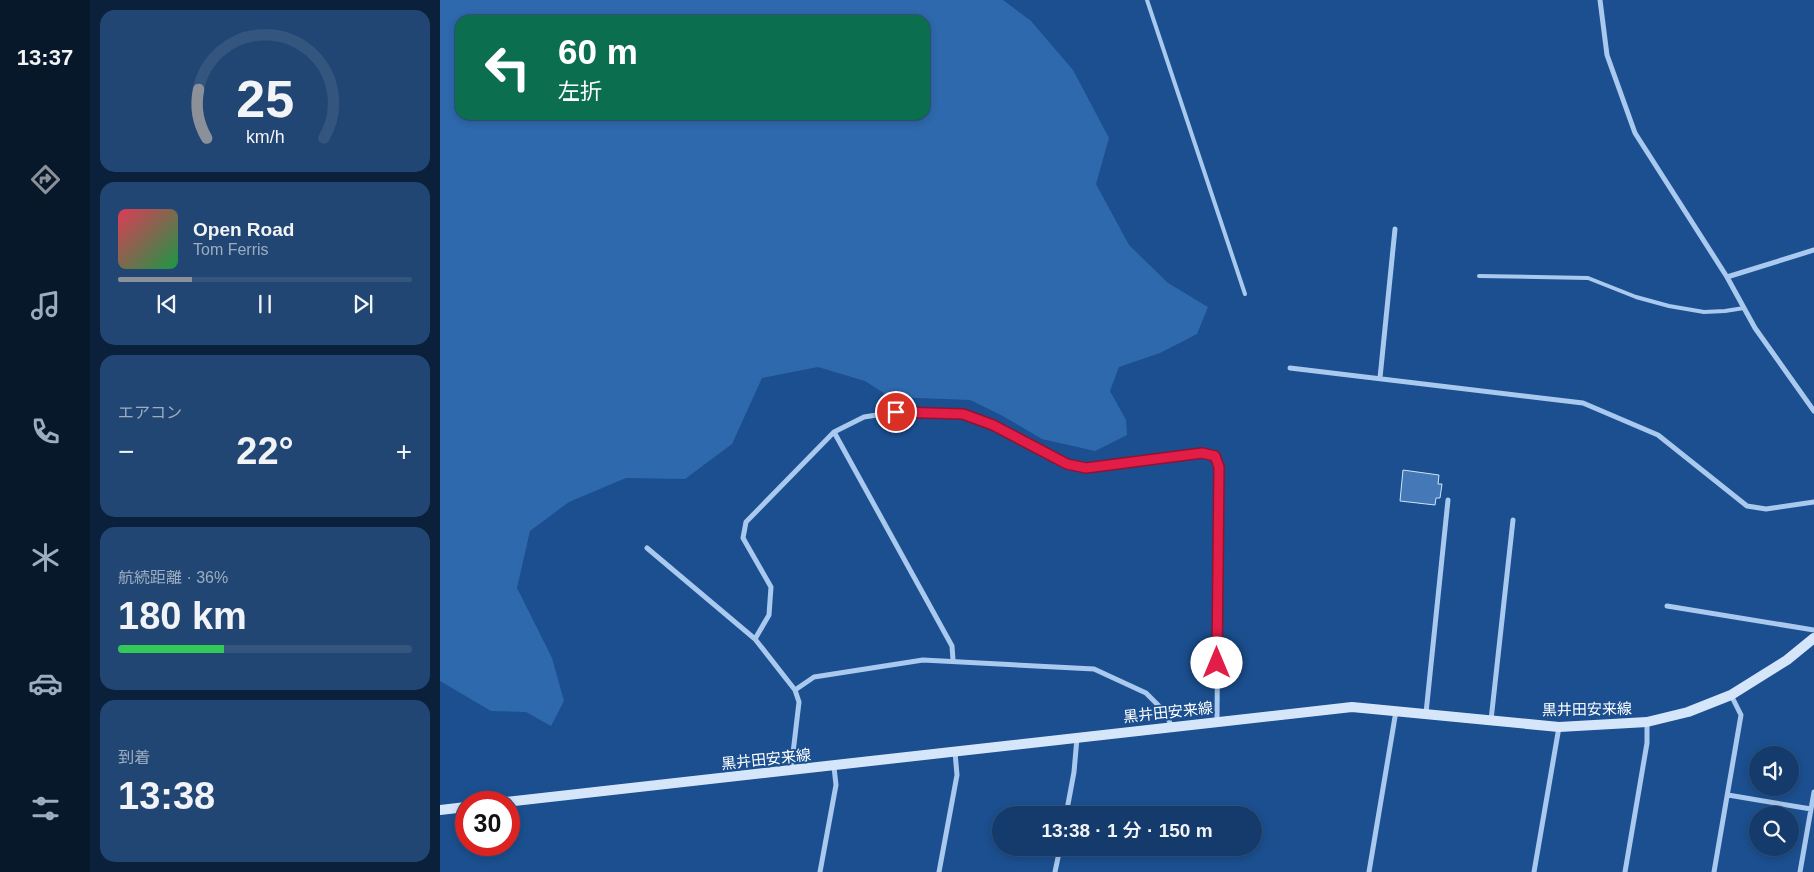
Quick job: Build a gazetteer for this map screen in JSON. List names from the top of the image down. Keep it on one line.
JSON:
{"streets":{"main road":["黒井田安来線"]},"page":{"tabs":"13:37","turn":["60 m","左折"],"song":["Open Road","Tom Ferris"],"tile":["エアコン",["航続距離 · 36%","180 km"],["到着","13:38"]],"heat":["−","22°","+"],"limit":"30","trip":"13:38 · 1 分 · 150 m","gauge":["25","km/h"]}}
